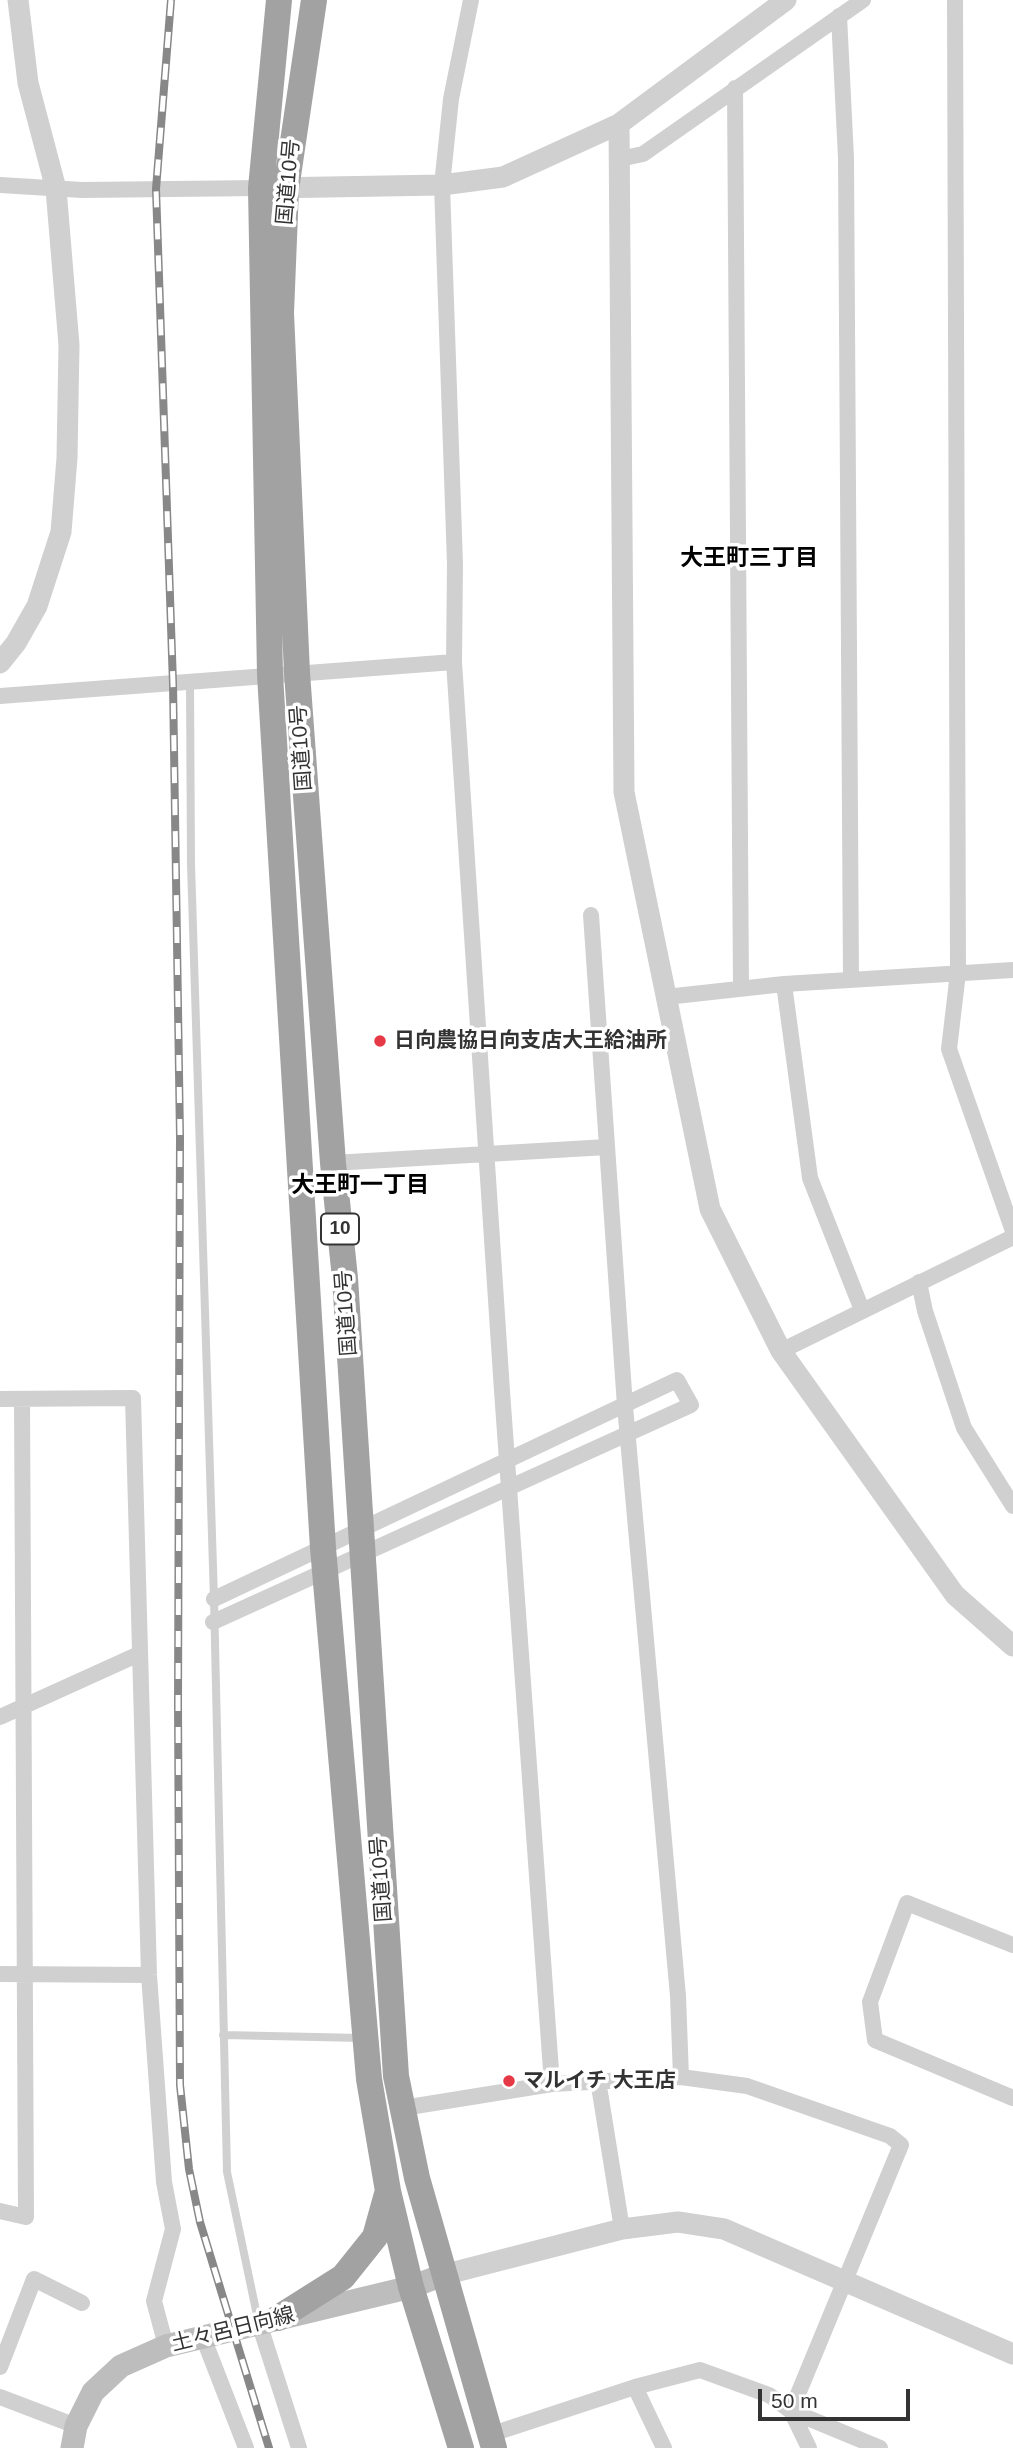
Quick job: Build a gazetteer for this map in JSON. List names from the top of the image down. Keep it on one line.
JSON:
{"streets":{"highway":["国道10号","10"],"main road":["土々呂日向線"]},"crossings":[["国道10号","土々呂日向線"]],"districts":["大王町三丁目","大王町一丁目"],"places":["日向農協日向支店大王給油所","マルイチ 大王店"],"scale_bar":"50 m"}
